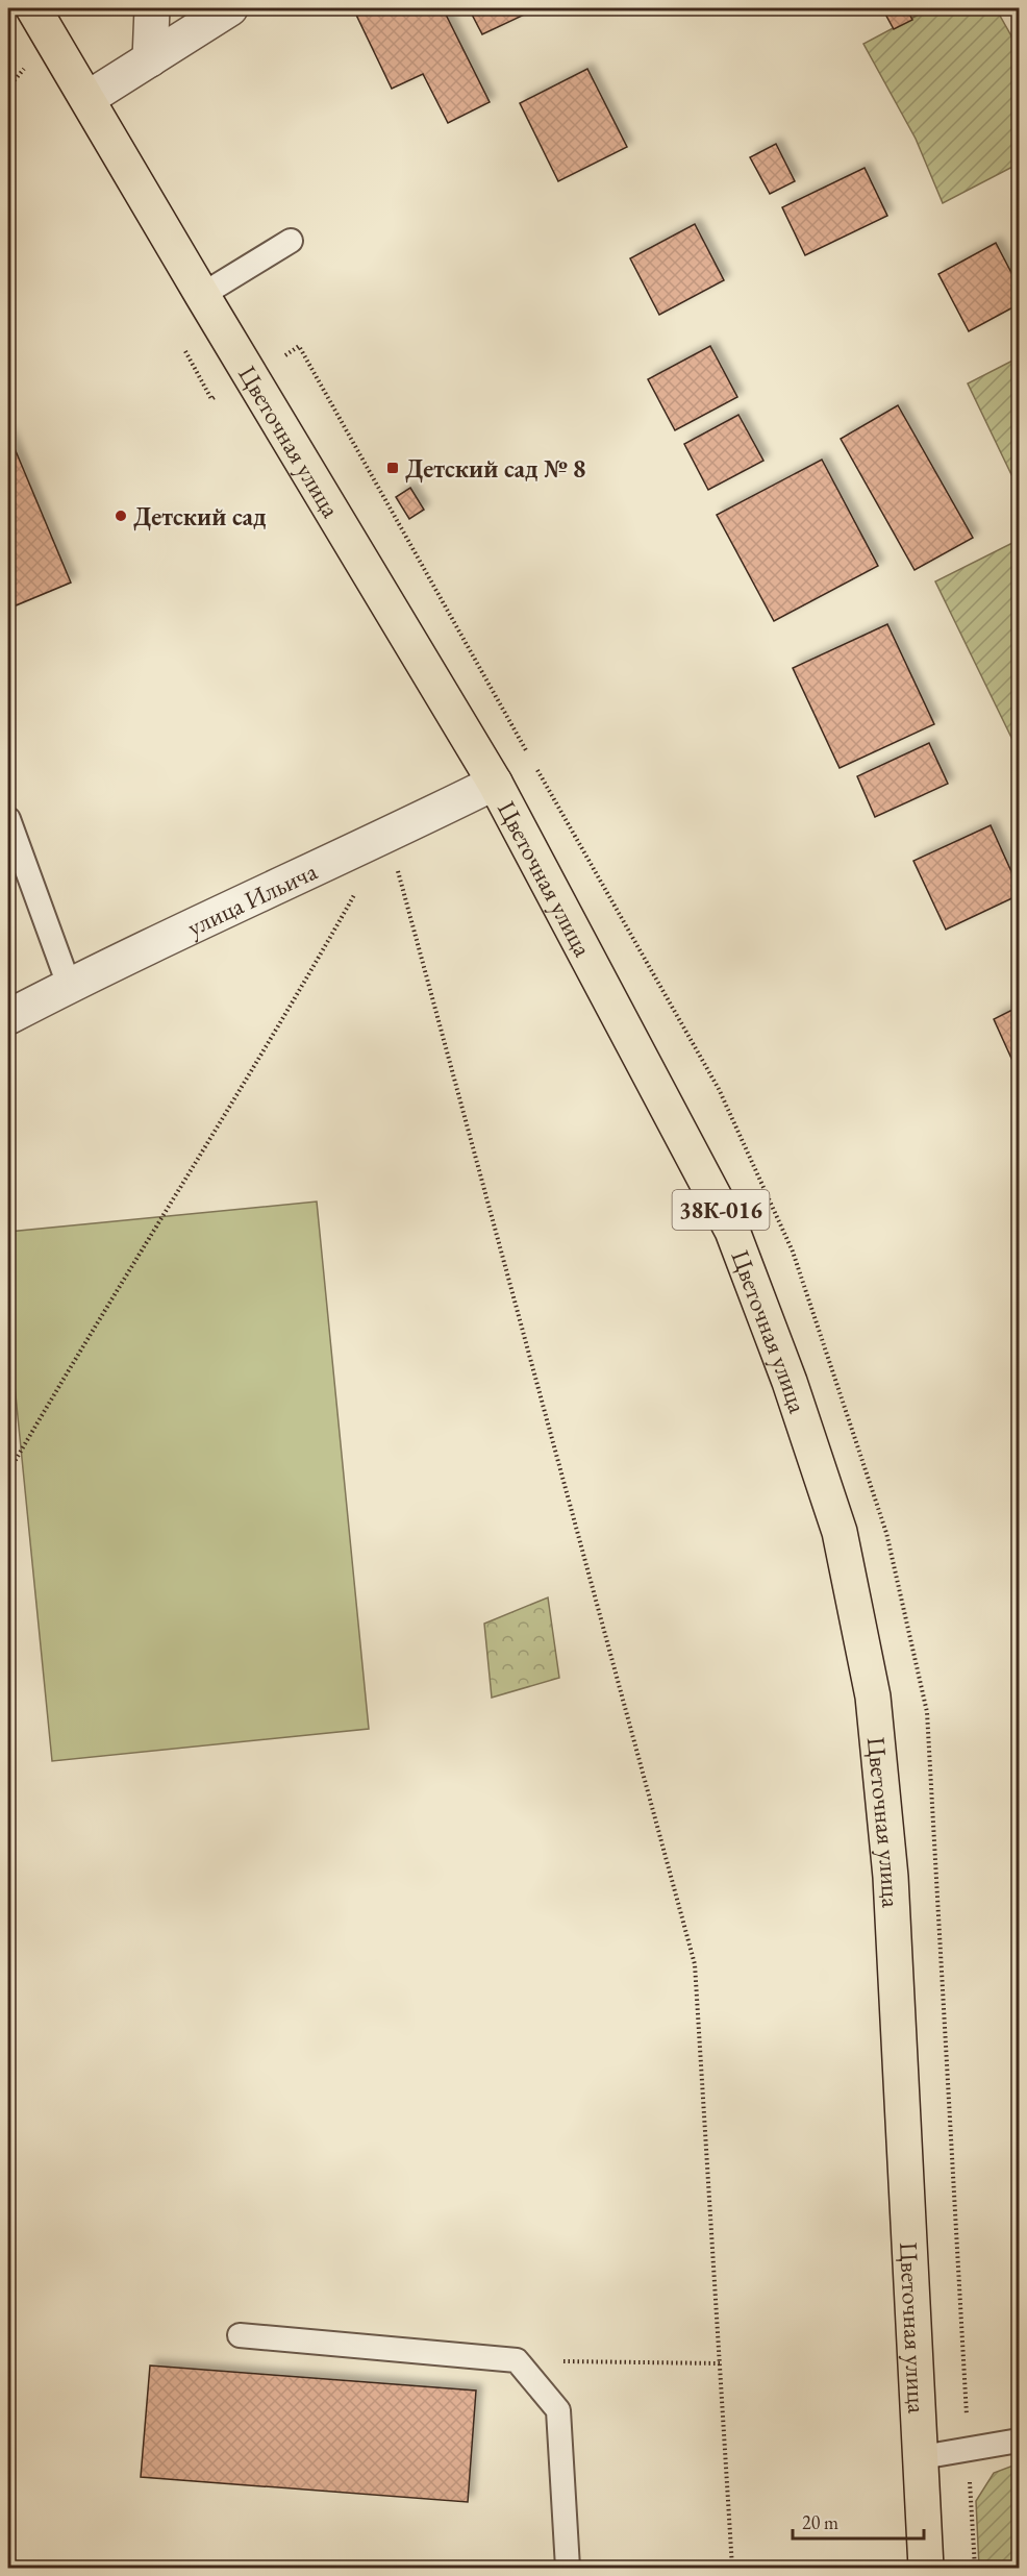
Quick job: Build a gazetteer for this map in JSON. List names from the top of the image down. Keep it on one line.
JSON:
{"streets":{"main road":["Цветочная улица","38К-016"],"street":["улица Ильича"]},"crossings":[["Цветочная улица","улица Ильича"]],"places":{"transit":["Детский сад № 8"],"other":["Детский сад"]},"scale_bar":"20 m"}
